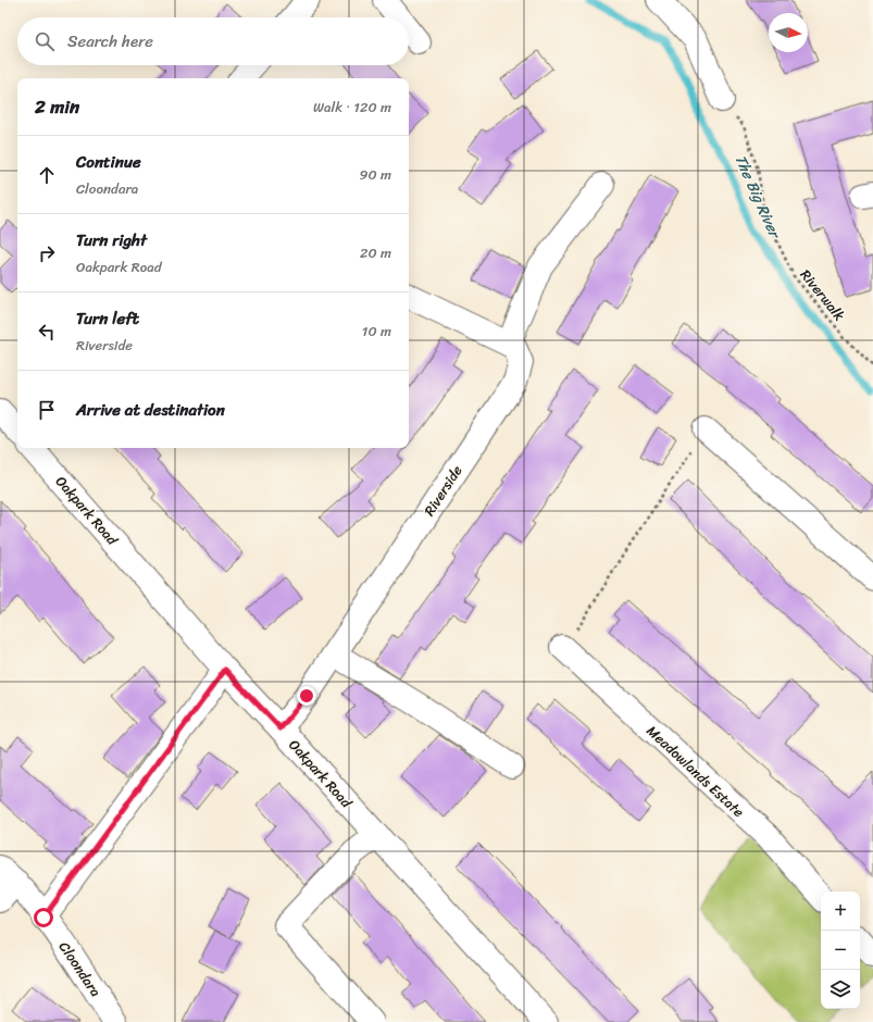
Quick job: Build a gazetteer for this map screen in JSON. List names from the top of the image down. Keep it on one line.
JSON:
{"streets":{"street":["Riverside","Oakpark Road","Meadowlands Estate","Cloondara"],"path":["Riverwalk"]},"crossings":[["Riverside","Oakpark Road"]],"water":["The Big River"],"north":"right","page":{"search":"Search here","heading":["2 min","Walk · 120 m"],"list":[["Continue","Cloondara","90 m"],["Turn right","Oakpark Road","20 m"],["Turn left","Riverside","10 m"],"Arrive at destination"],"map_buttons":["+","−"]}}
